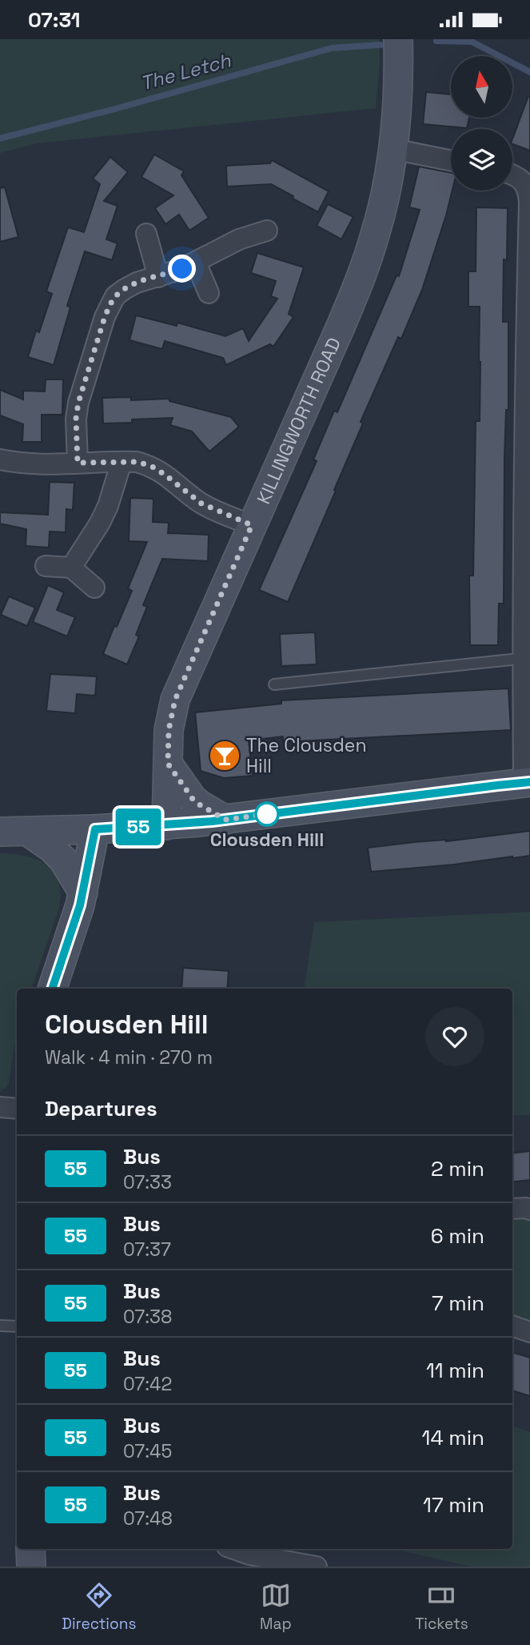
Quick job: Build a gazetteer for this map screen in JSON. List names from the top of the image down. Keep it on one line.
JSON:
{"streets":{"main road":["KILLINGWORTH ROAD"]},"water":["The Letch"],"places":{"bar":["The Clousden Hill"],"other":["Clousden Hill"]},"lines":["bus line 55"],"north":"top","page":{"status":"07:31","on_map":"55","heading":[["Clousden Hill","Walk · 4 min · 270 m"],"Departures"],"list":[{"mark":"55","name":"Bus","note":"07:33","value":"2 min"},{"mark":"55","name":"Bus","note":"07:37","value":"6 min"},{"mark":"55","name":"Bus","note":"07:38","value":"7 min"},{"mark":"55","name":"Bus","note":"07:42","value":"11 min"},{"mark":"55","name":"Bus","note":"07:45","value":"14 min"},{"mark":"55","name":"Bus","note":"07:48","value":"17 min"}],"tabs":["Directions","Map","Tickets"]}}
